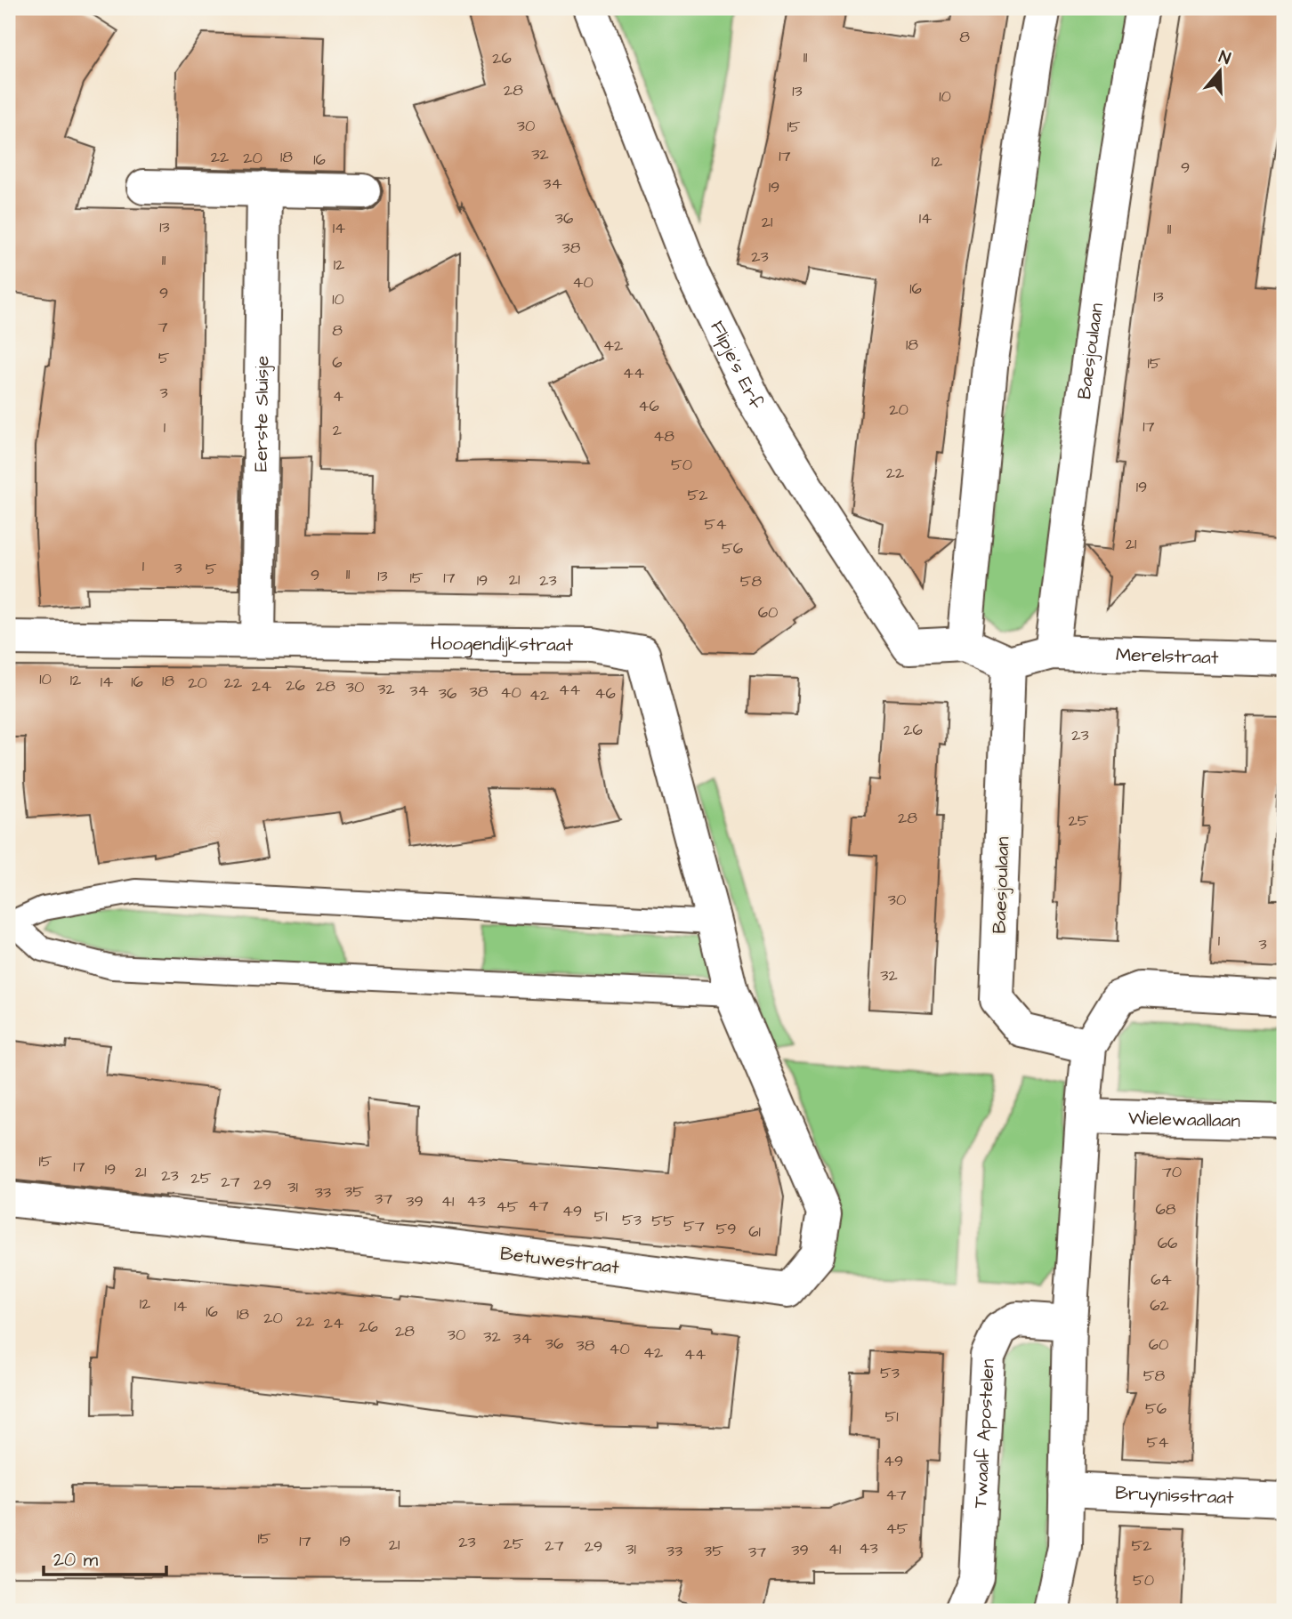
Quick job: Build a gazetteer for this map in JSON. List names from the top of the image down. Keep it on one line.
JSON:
{"streets":{"street":["Baesjoulaan","Flipje's Erf","Eerste Sluisje","Hoogendijkstraat","Merelstraat","Wielewaallaan","Betuwestraat","Twaalf Apostelen","Bruynisstraat"]},"crossings":[["Baesjoulaan","Merelstraat"],["Eerste Sluisje","Hoogendijkstraat"],["Hoogendijkstraat","Betuwestraat"]],"house_numbers":["8","11","26","28","13","10","30","15","32","17","22","18","20","16","12","9","34","19","36","14","21","13","14","11","38","23","11","12","40","16","9","13","10","7","8","18","42","5","6","15","44","3","4","46","20","17","1","2","48","50","22","19","52","54","21","56","1","3","5","11","9","13","15","17","21","19","23","58","60","10","12","18","14","16","20","22","26","24","28","30","32","44","34","38","40","36","46","42","26","23","28","25","30","1","3","32","15","17","19","21","70","23","25","27","29","31","35","33","37","39","41","43","47","45","68","49","51","53","55","57","59","61","66","64","12","62","14","16","18","20","22","24","26","28","30","32","34","36","60","38","40","42","44","53","58","56","51","54","49","47","45","15","17","19","23","25","21","27","52","29","43","31","41","39","33","35","37","50"],"scale_bar":"20 m","north":"top"}
